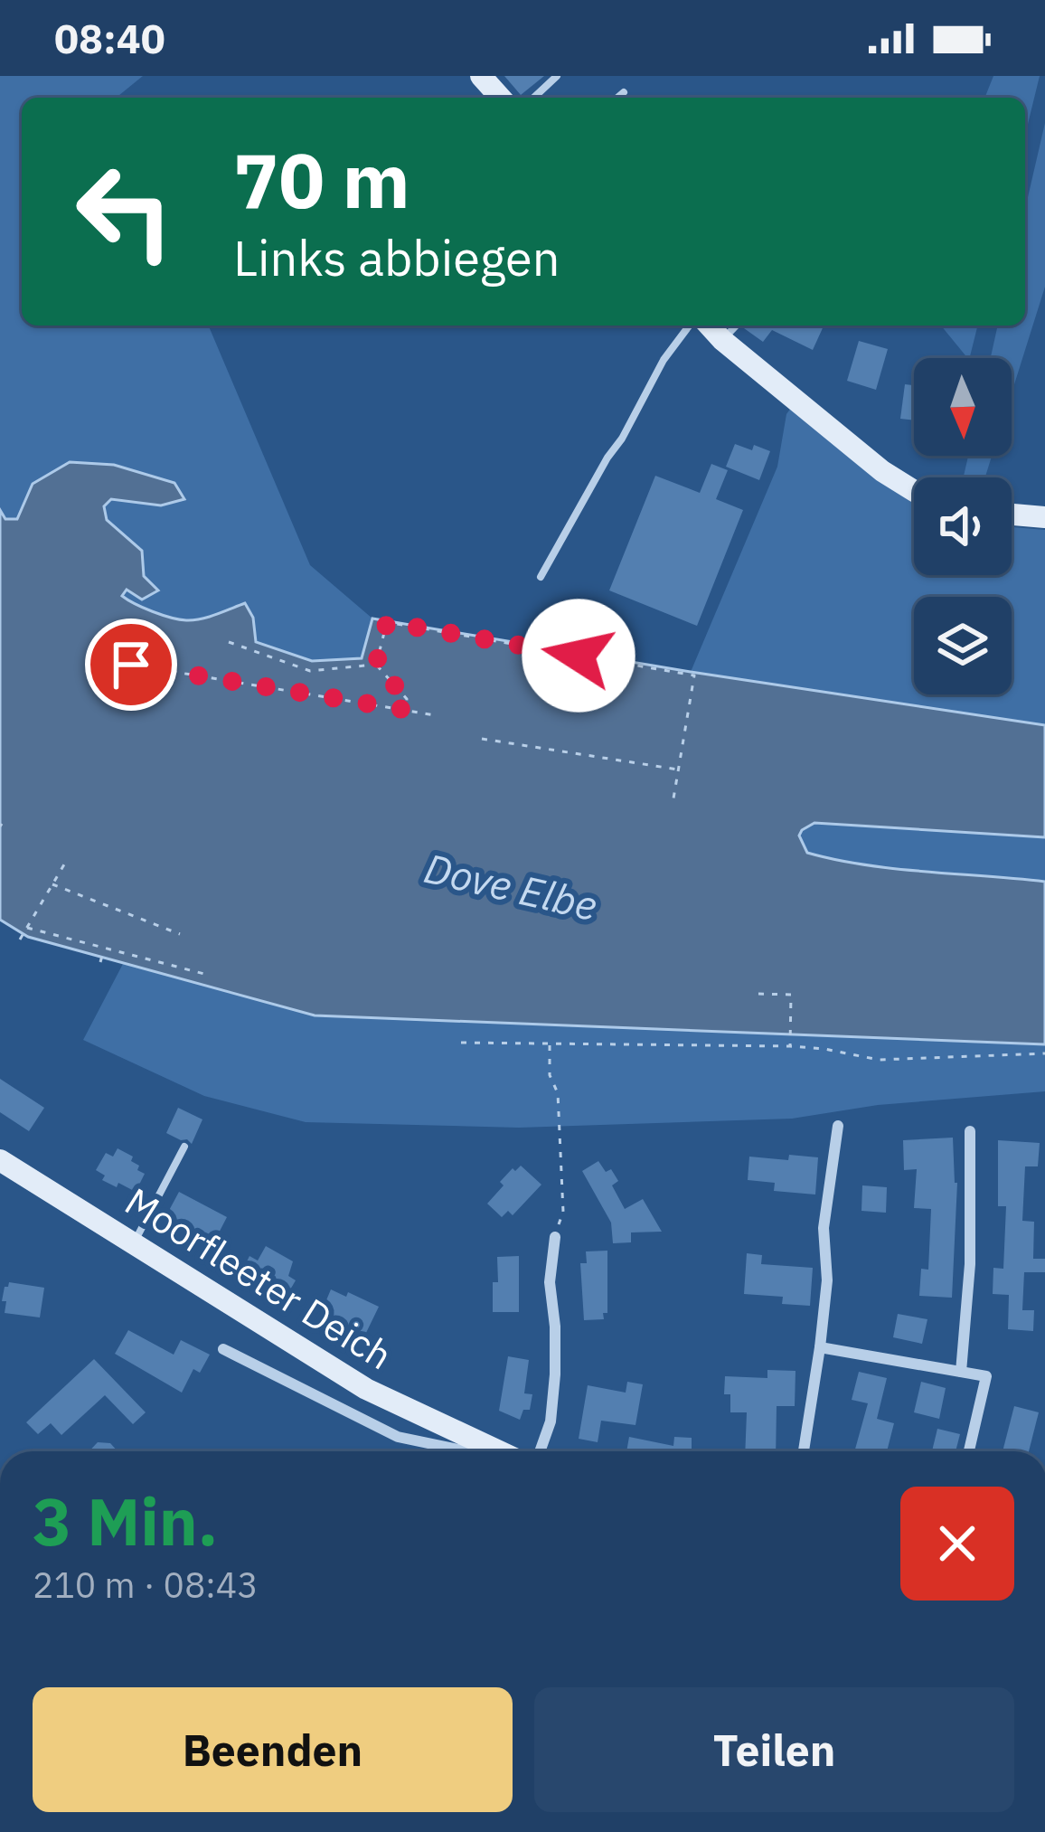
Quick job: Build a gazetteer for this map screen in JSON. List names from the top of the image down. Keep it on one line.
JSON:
{"streets":{"street":["Moorfleeter Deich"]},"water":["Dove Elbe"],"north":"bottom","page":{"status":"08:40","turn":["70 m","Links abbiegen"],"heading":["3 Min.","210 m · 08:43"],"buttons":["Beenden","Teilen"]}}
